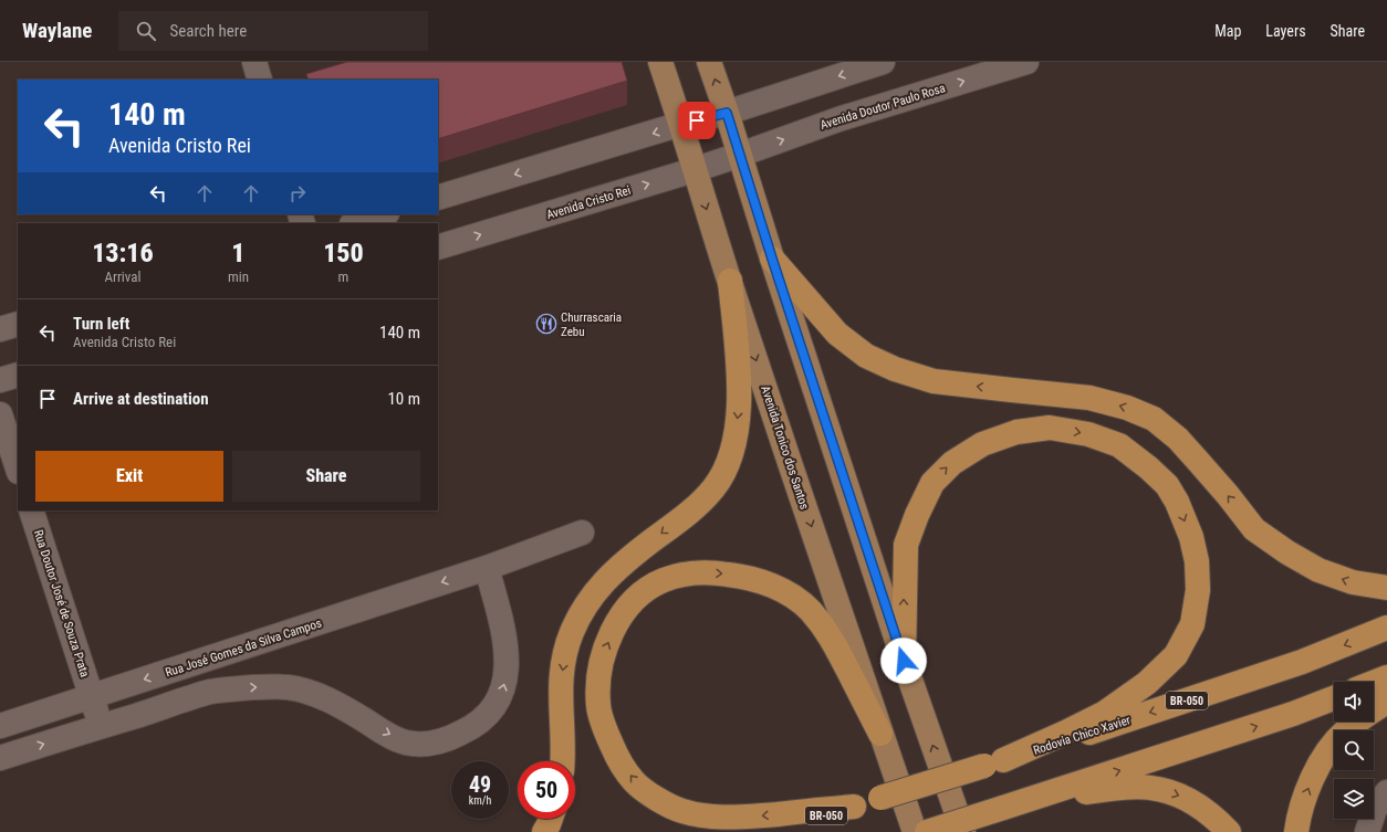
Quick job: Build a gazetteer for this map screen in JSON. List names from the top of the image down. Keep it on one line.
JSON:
{"streets":{"highway":["BR-050","Rodovia Chico Xavier"],"main road":["Avenida Tonico dos Santos"],"street":["Avenida Doutor Paulo Rosa","Avenida Cristo Rei","Rua Doutor José de Souza Prata","Rua José Gomes da Silva Campos"]},"crossings":[["Avenida Doutor Paulo Rosa","Avenida Cristo Rei"],["Avenida Cristo Rei","Avenida Tonico dos Santos"],["Rua Doutor José de Souza Prata","Rua José Gomes da Silva Campos"]],"one_way":["Rua José Gomes da Silva Campos"],"places":{"restaurant":["Churrascaria Zebu"]},"page":{"header":"Waylane","search":"Search here","nav":["Map","Layers","Share"],"turn":["140 m","Avenida Cristo Rei"],"eta":["13:16","Arrival","1","min","150","m"],"list":[{"name":"Turn left","note":"Avenida Cristo Rei","value":"140 m"},{"name":"Arrive at destination","value":"10 m"}],"buttons":["Exit","Share"],"speed":"49 km/h","limit":"50"}}
